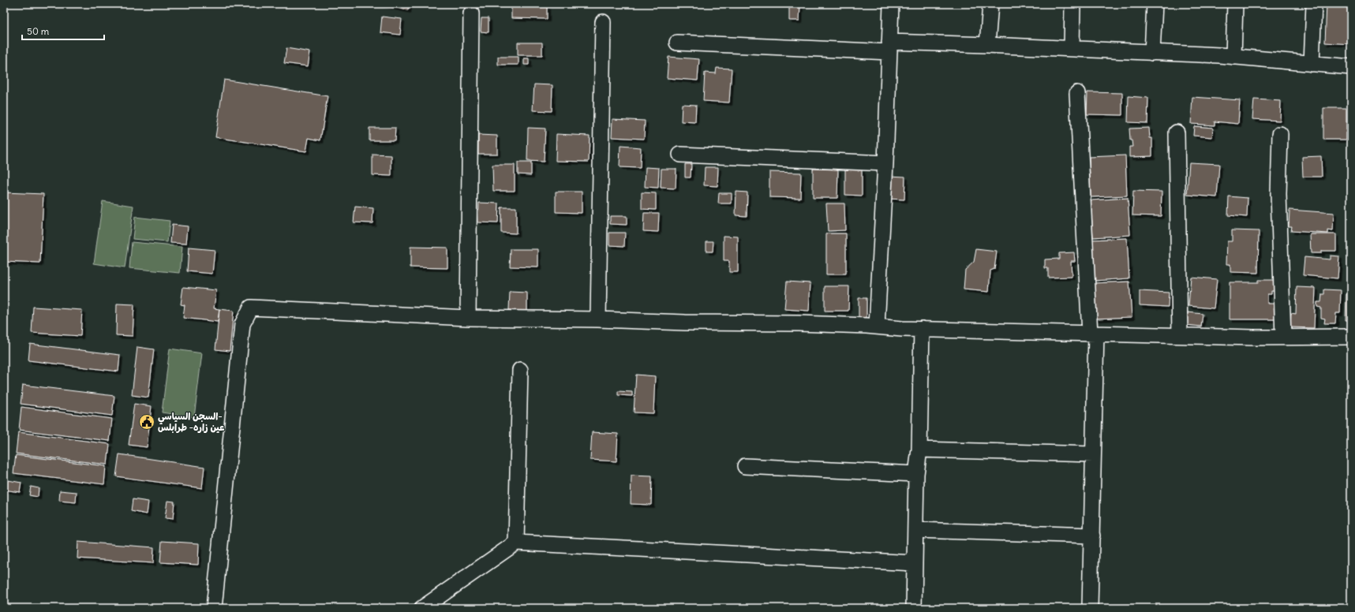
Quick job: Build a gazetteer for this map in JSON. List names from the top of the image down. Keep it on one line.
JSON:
{"places":{"public building":["السجن السياسي- عين زاره- طرابلس"]},"scale_bar":"50 m"}
